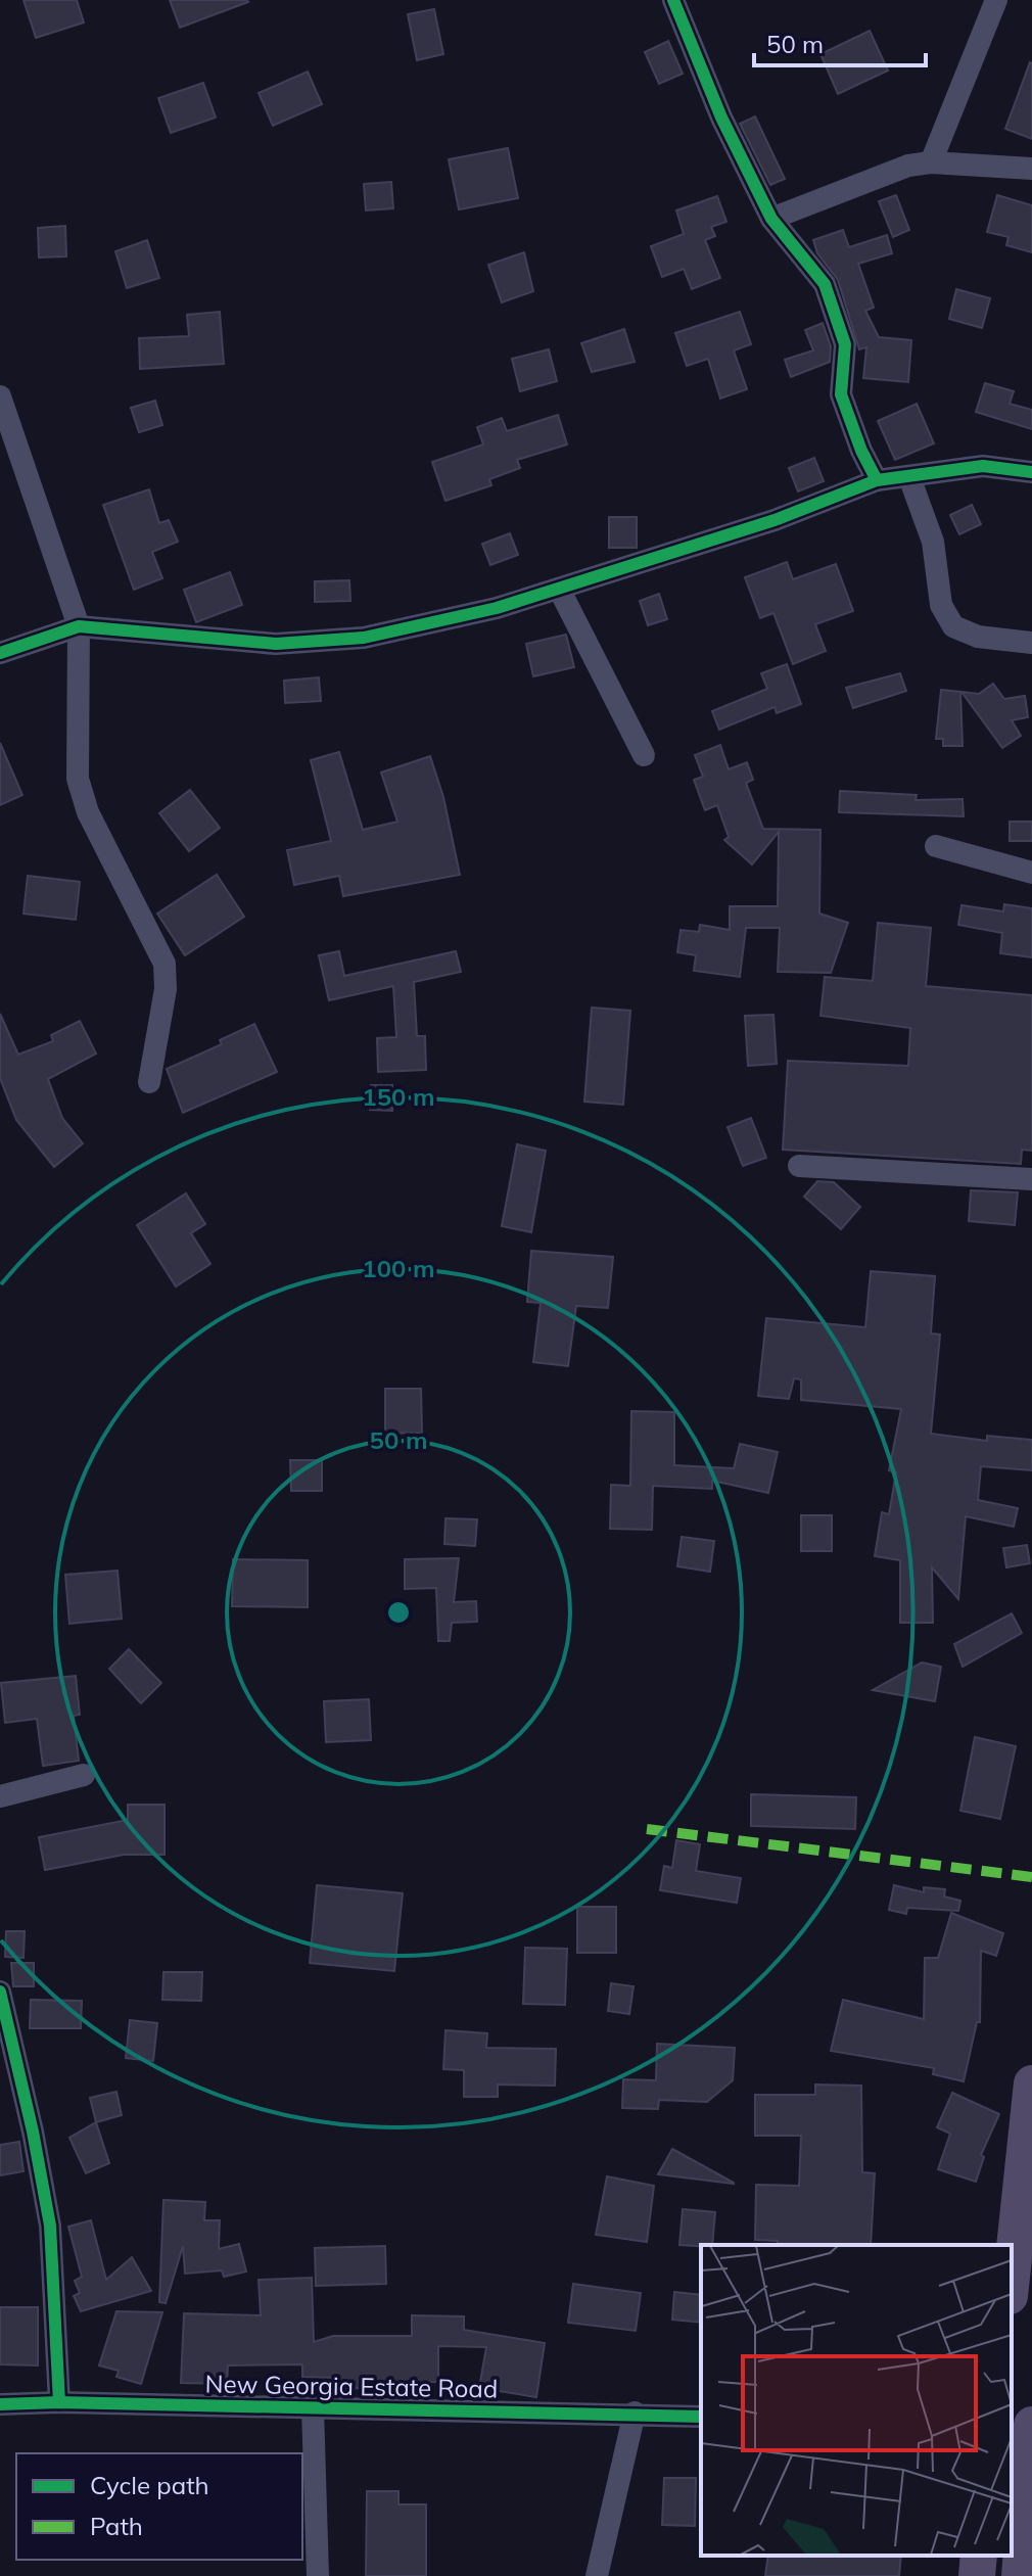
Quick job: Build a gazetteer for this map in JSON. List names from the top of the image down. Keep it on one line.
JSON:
{"streets":{"street":["New Georgia Estate Road"]},"legend":["Cycle path","Path"],"scale_bar":"50 m","rings":["150 m","100 m","50 m"]}
